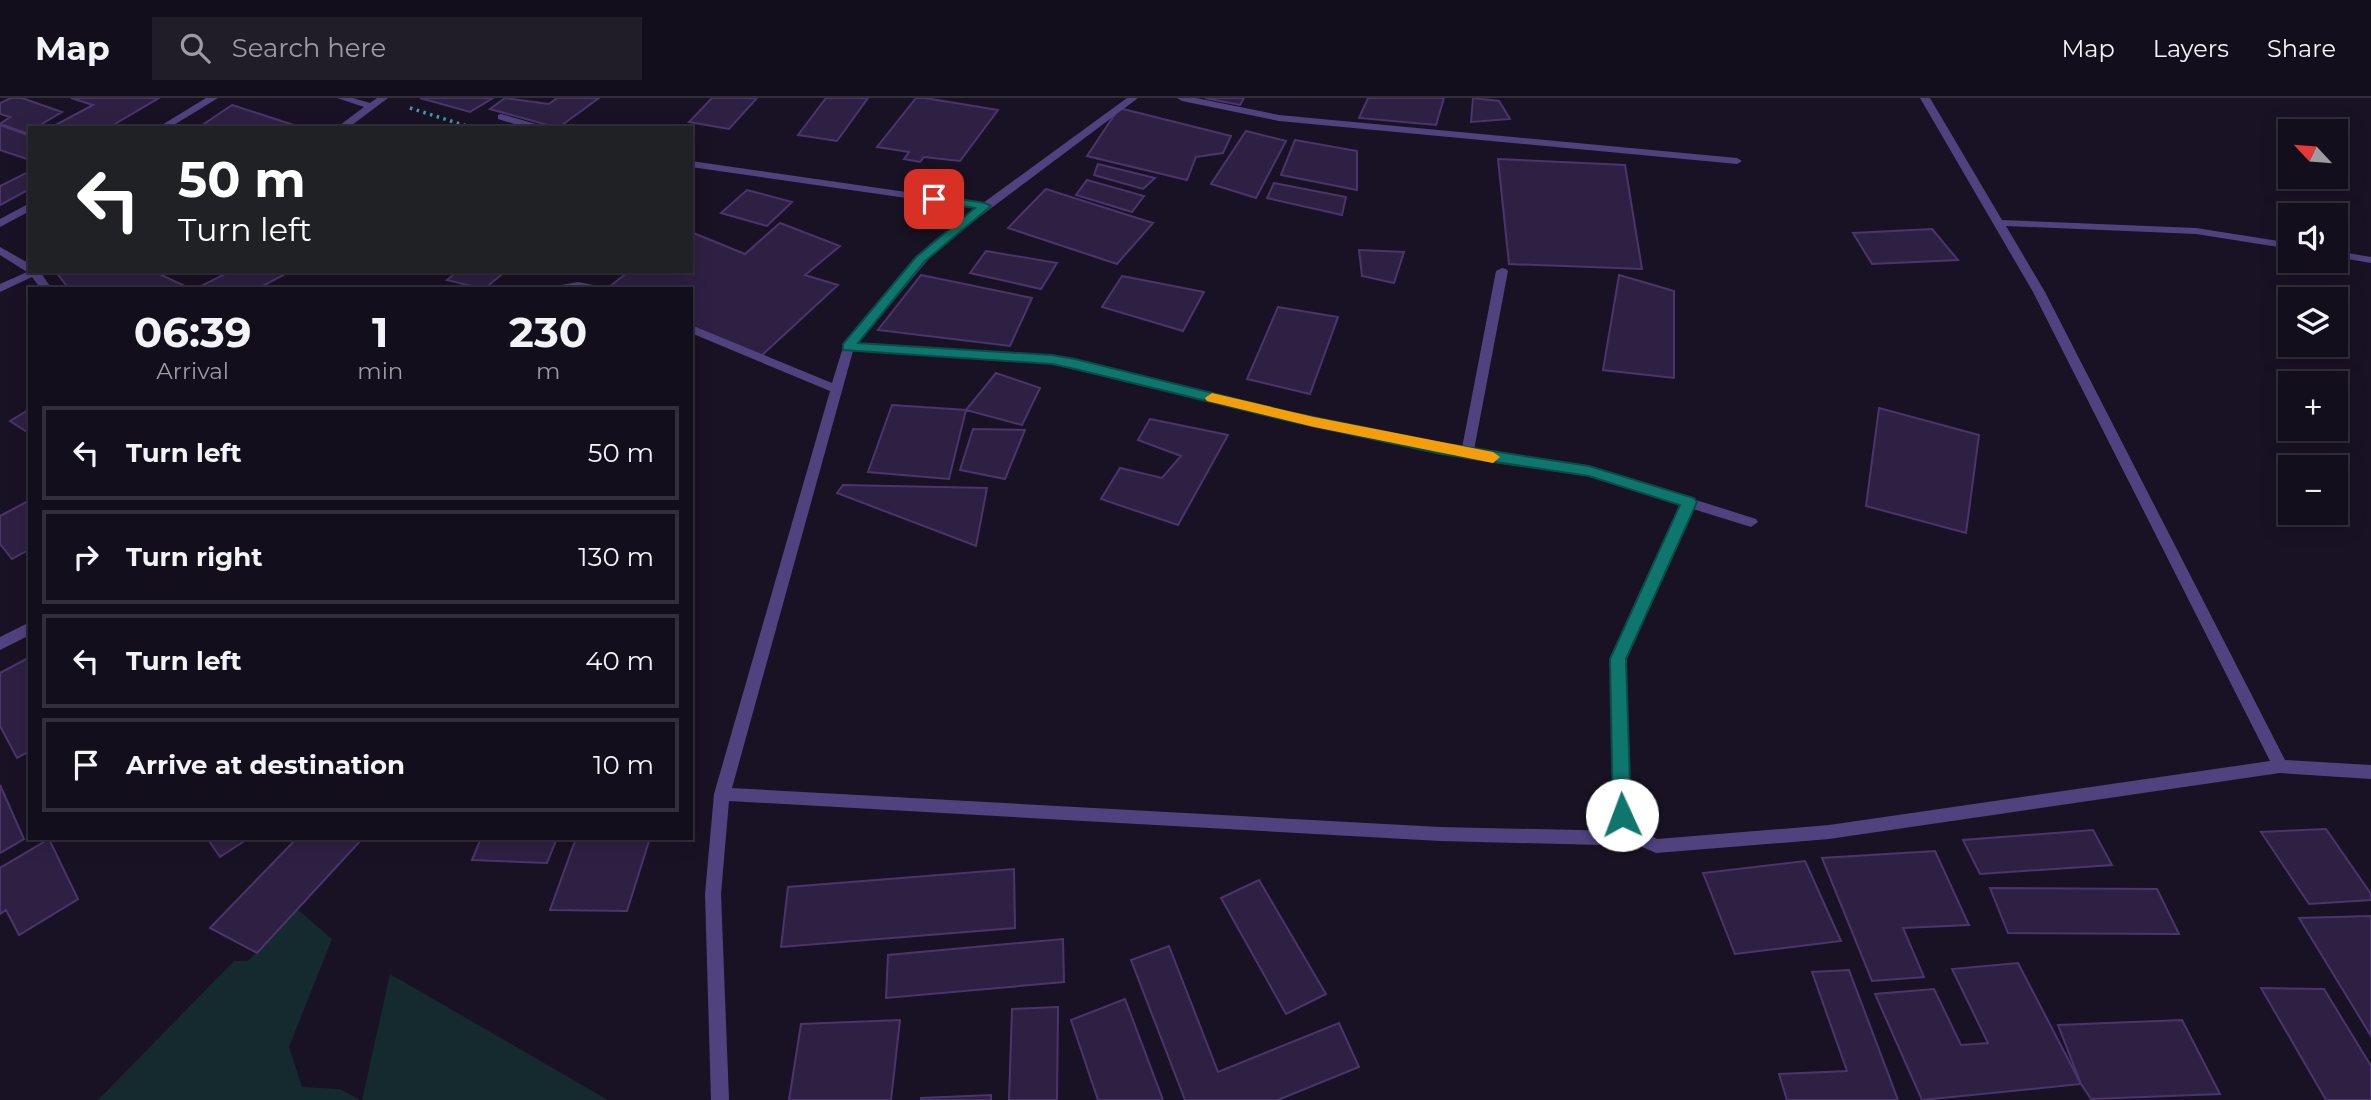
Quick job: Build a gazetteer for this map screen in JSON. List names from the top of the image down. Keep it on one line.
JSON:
{"north":"top left","page":{"header":"Map","search":"Search here","nav":["Map","Layers","Share"],"map_buttons":["+","−"],"turn":["50 m","Turn left"],"eta":["06:39","Arrival","1","min","230","m"],"list":[{"name":"Turn left","value":"50 m"},{"name":"Turn right","value":"130 m"},{"name":"Turn left","value":"40 m"},{"name":"Arrive at destination","value":"10 m"}]}}
